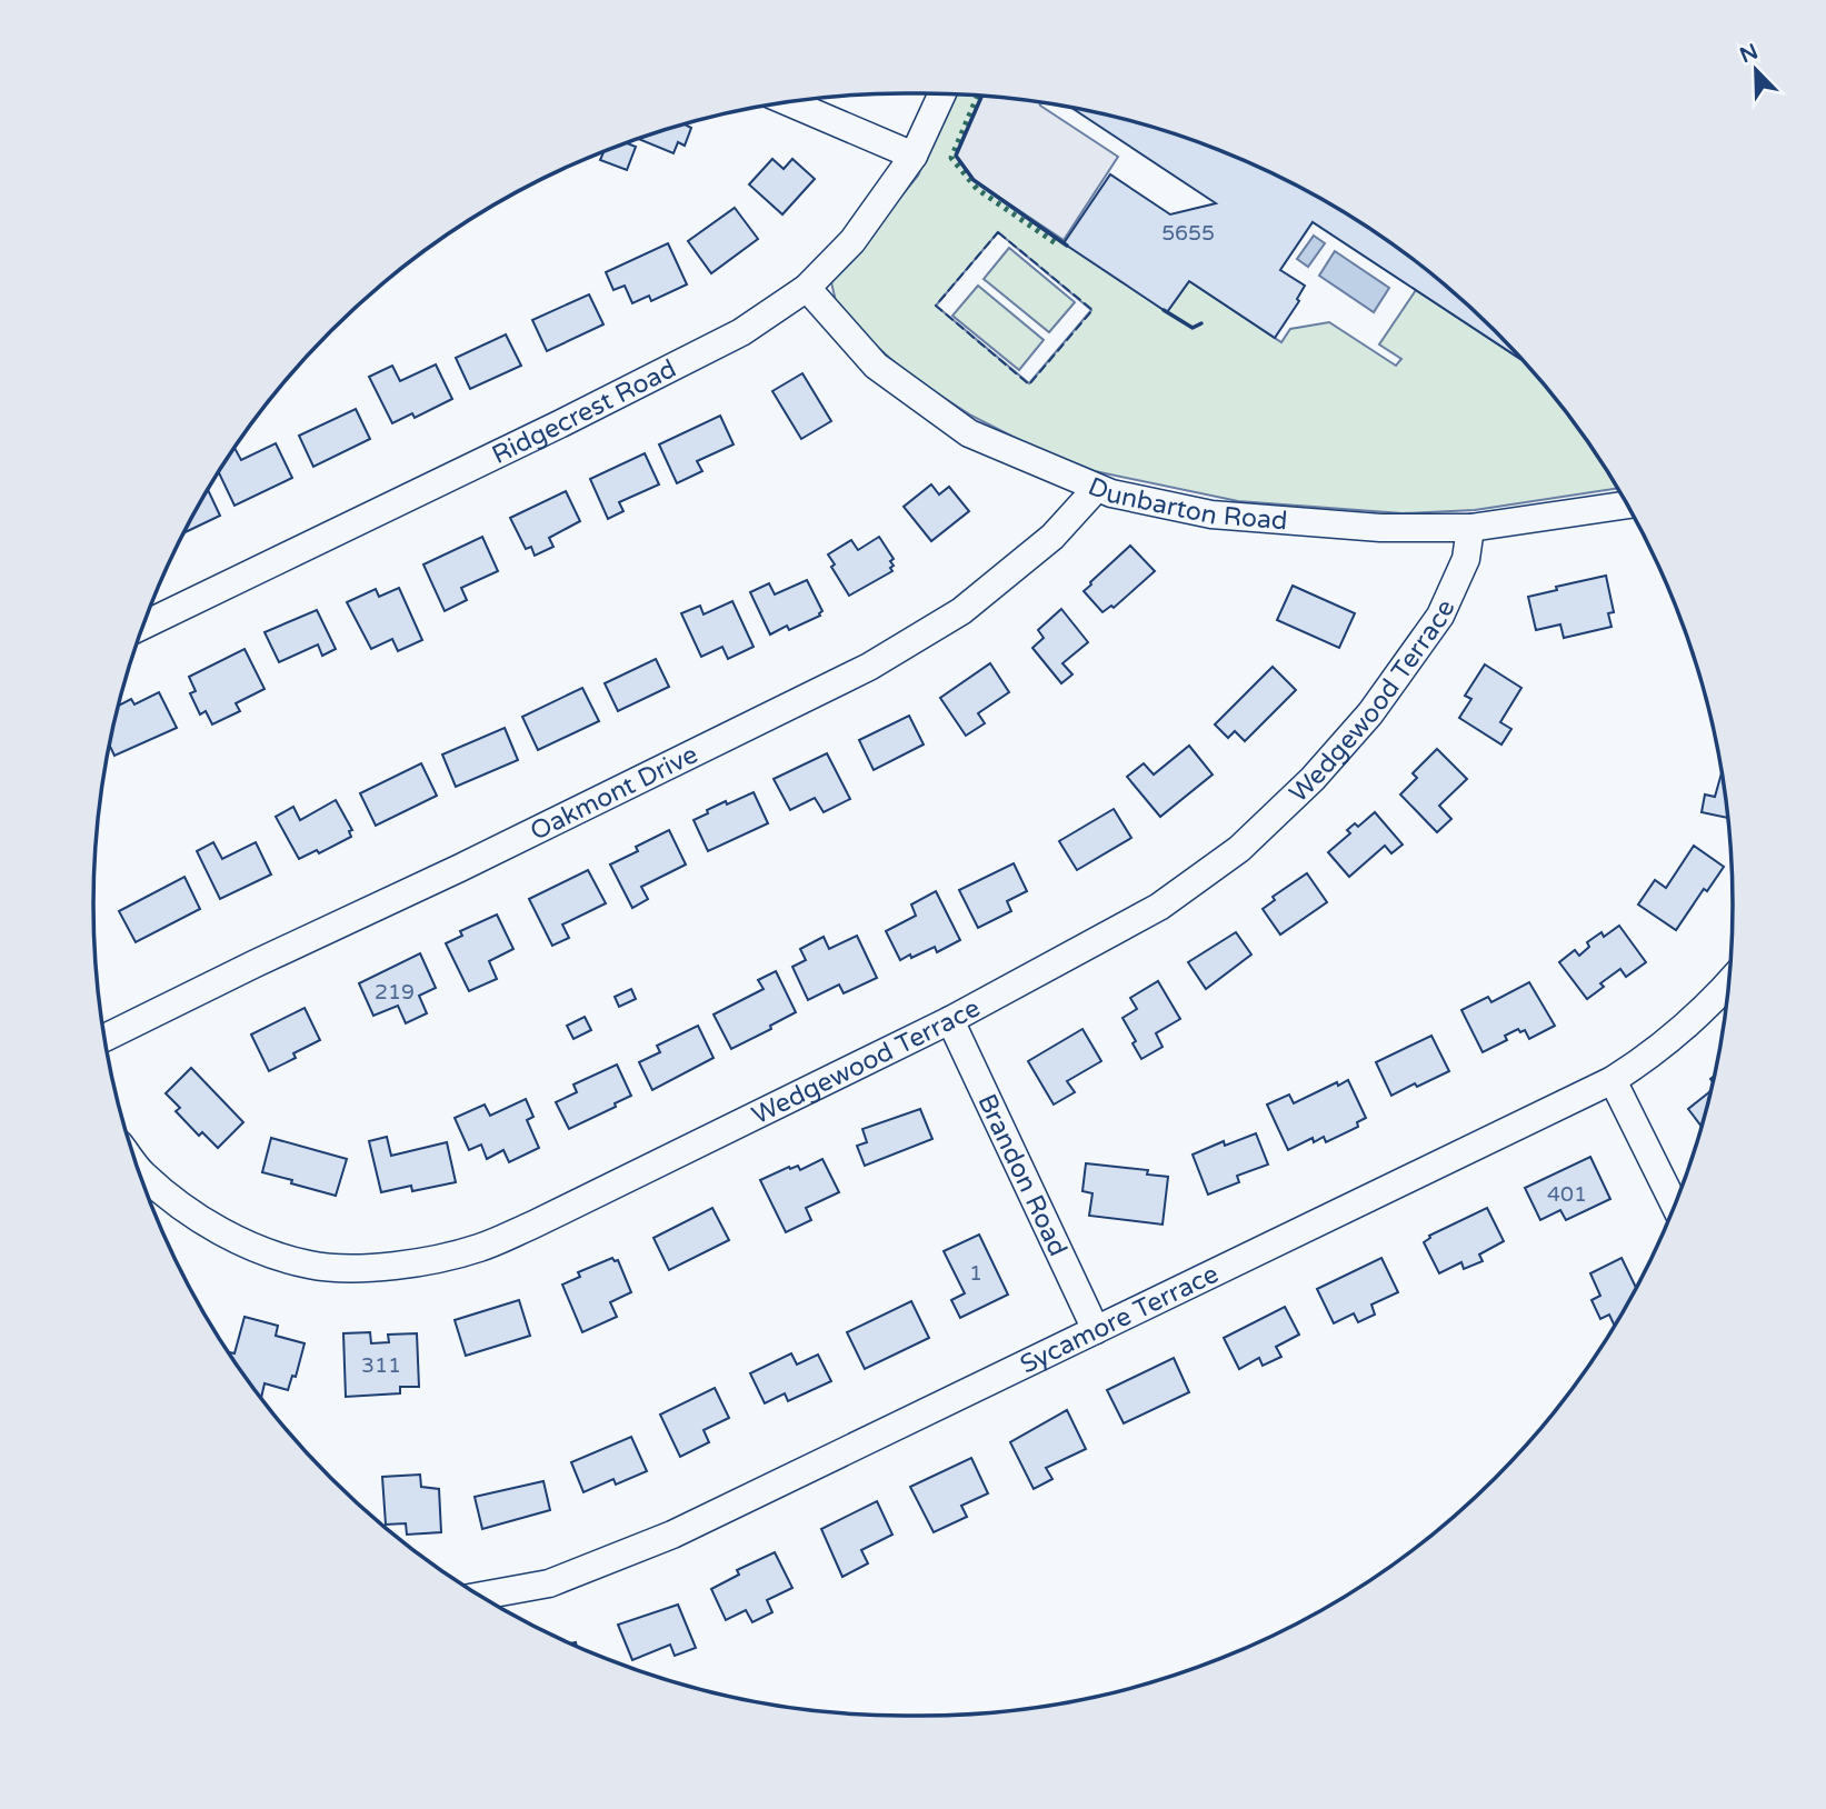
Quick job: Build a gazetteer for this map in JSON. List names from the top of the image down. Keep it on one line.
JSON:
{"streets":{"street":["Ridgecrest Road","Dunbarton Road","Wedgewood Terrace","Oakmont Drive","Brandon Road","Sycamore Terrace"]},"crossings":[["Ridgecrest Road","Dunbarton Road"],["Dunbarton Road","Wedgewood Terrace"],["Dunbarton Road","Oakmont Drive"],["Wedgewood Terrace","Brandon Road"],["Brandon Road","Sycamore Terrace"]],"house_numbers":["5655","219","401","1","311"],"north":"top left"}
